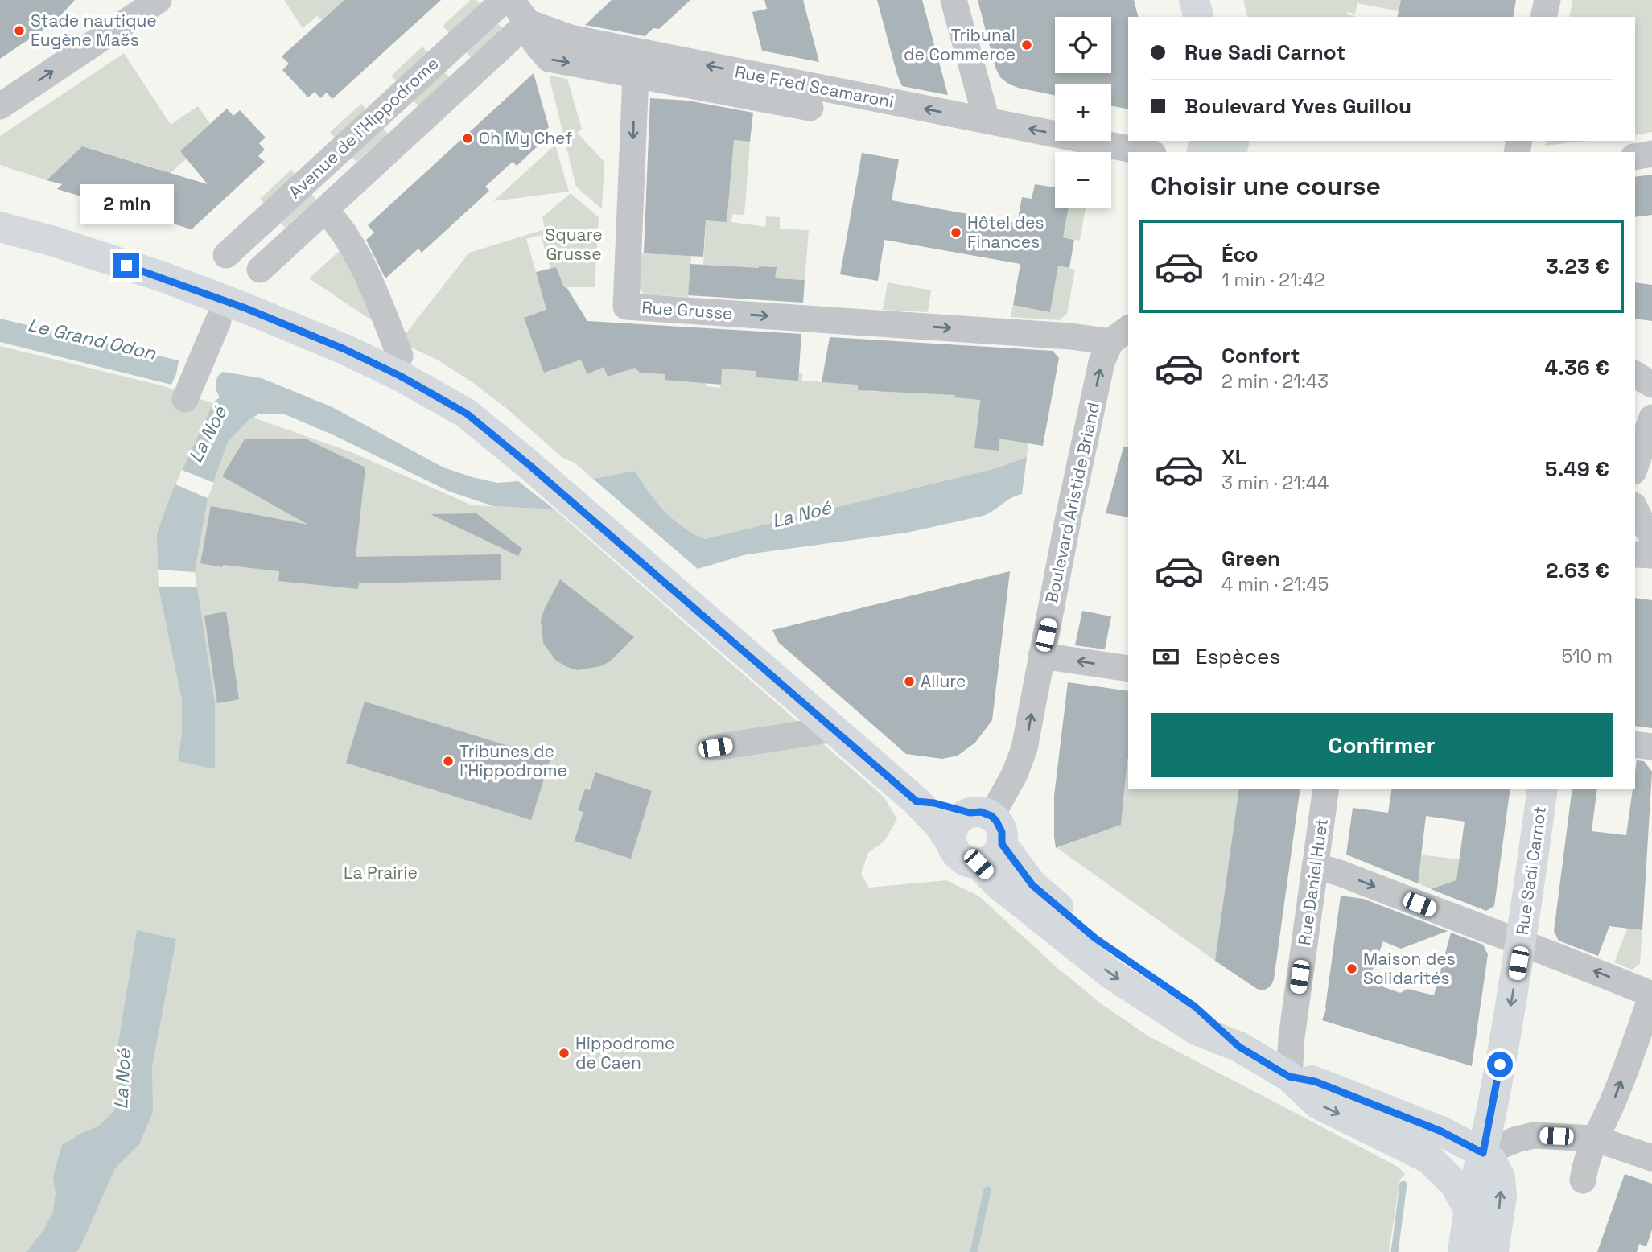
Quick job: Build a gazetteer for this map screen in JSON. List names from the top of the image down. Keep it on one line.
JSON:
{"streets":{"main road":["Boulevard Aristide Briand","Rue Sadi Carnot"],"street":["Rue Fred Scamaroni","Avenue de l'Hippodrome","Rue Grusse","Rue Daniel Huet"]},"crossings":[["Rue Fred Scamaroni","Avenue de l'Hippodrome"],["Rue Grusse","Boulevard Aristide Briand"]],"one_way":["Rue Fred Scamaroni","Boulevard Aristide Briand","Rue Sadi Carnot"],"water":["Le Grand Odon","La Noé"],"parks":["Square Grusse","La Prairie"],"places":["Stade nautique Eugène Maës","Tribunal de Commerce","Oh My Chef","Hôtel des Finances","Allure","Tribunes de l'Hippodrome","Maison des Solidarités","Hippodrome de Caen"],"page":{"map_buttons":["+","−"],"banner":["Rue Sadi Carnot","Boulevard Yves Guillou"],"heading":"Choisir une course","bubble":"2 min","list":[{"name":"Éco","note":"1 min · 21:42","value":"3.23 €"},{"name":"Confort","note":"2 min · 21:43","value":"4.36 €"},{"name":"XL","note":"3 min · 21:44","value":"5.49 €"},{"name":"Green","note":"4 min · 21:45","value":"2.63 €"}],"pay":["Espèces","510 m"],"buttons":"Confirmer"}}
